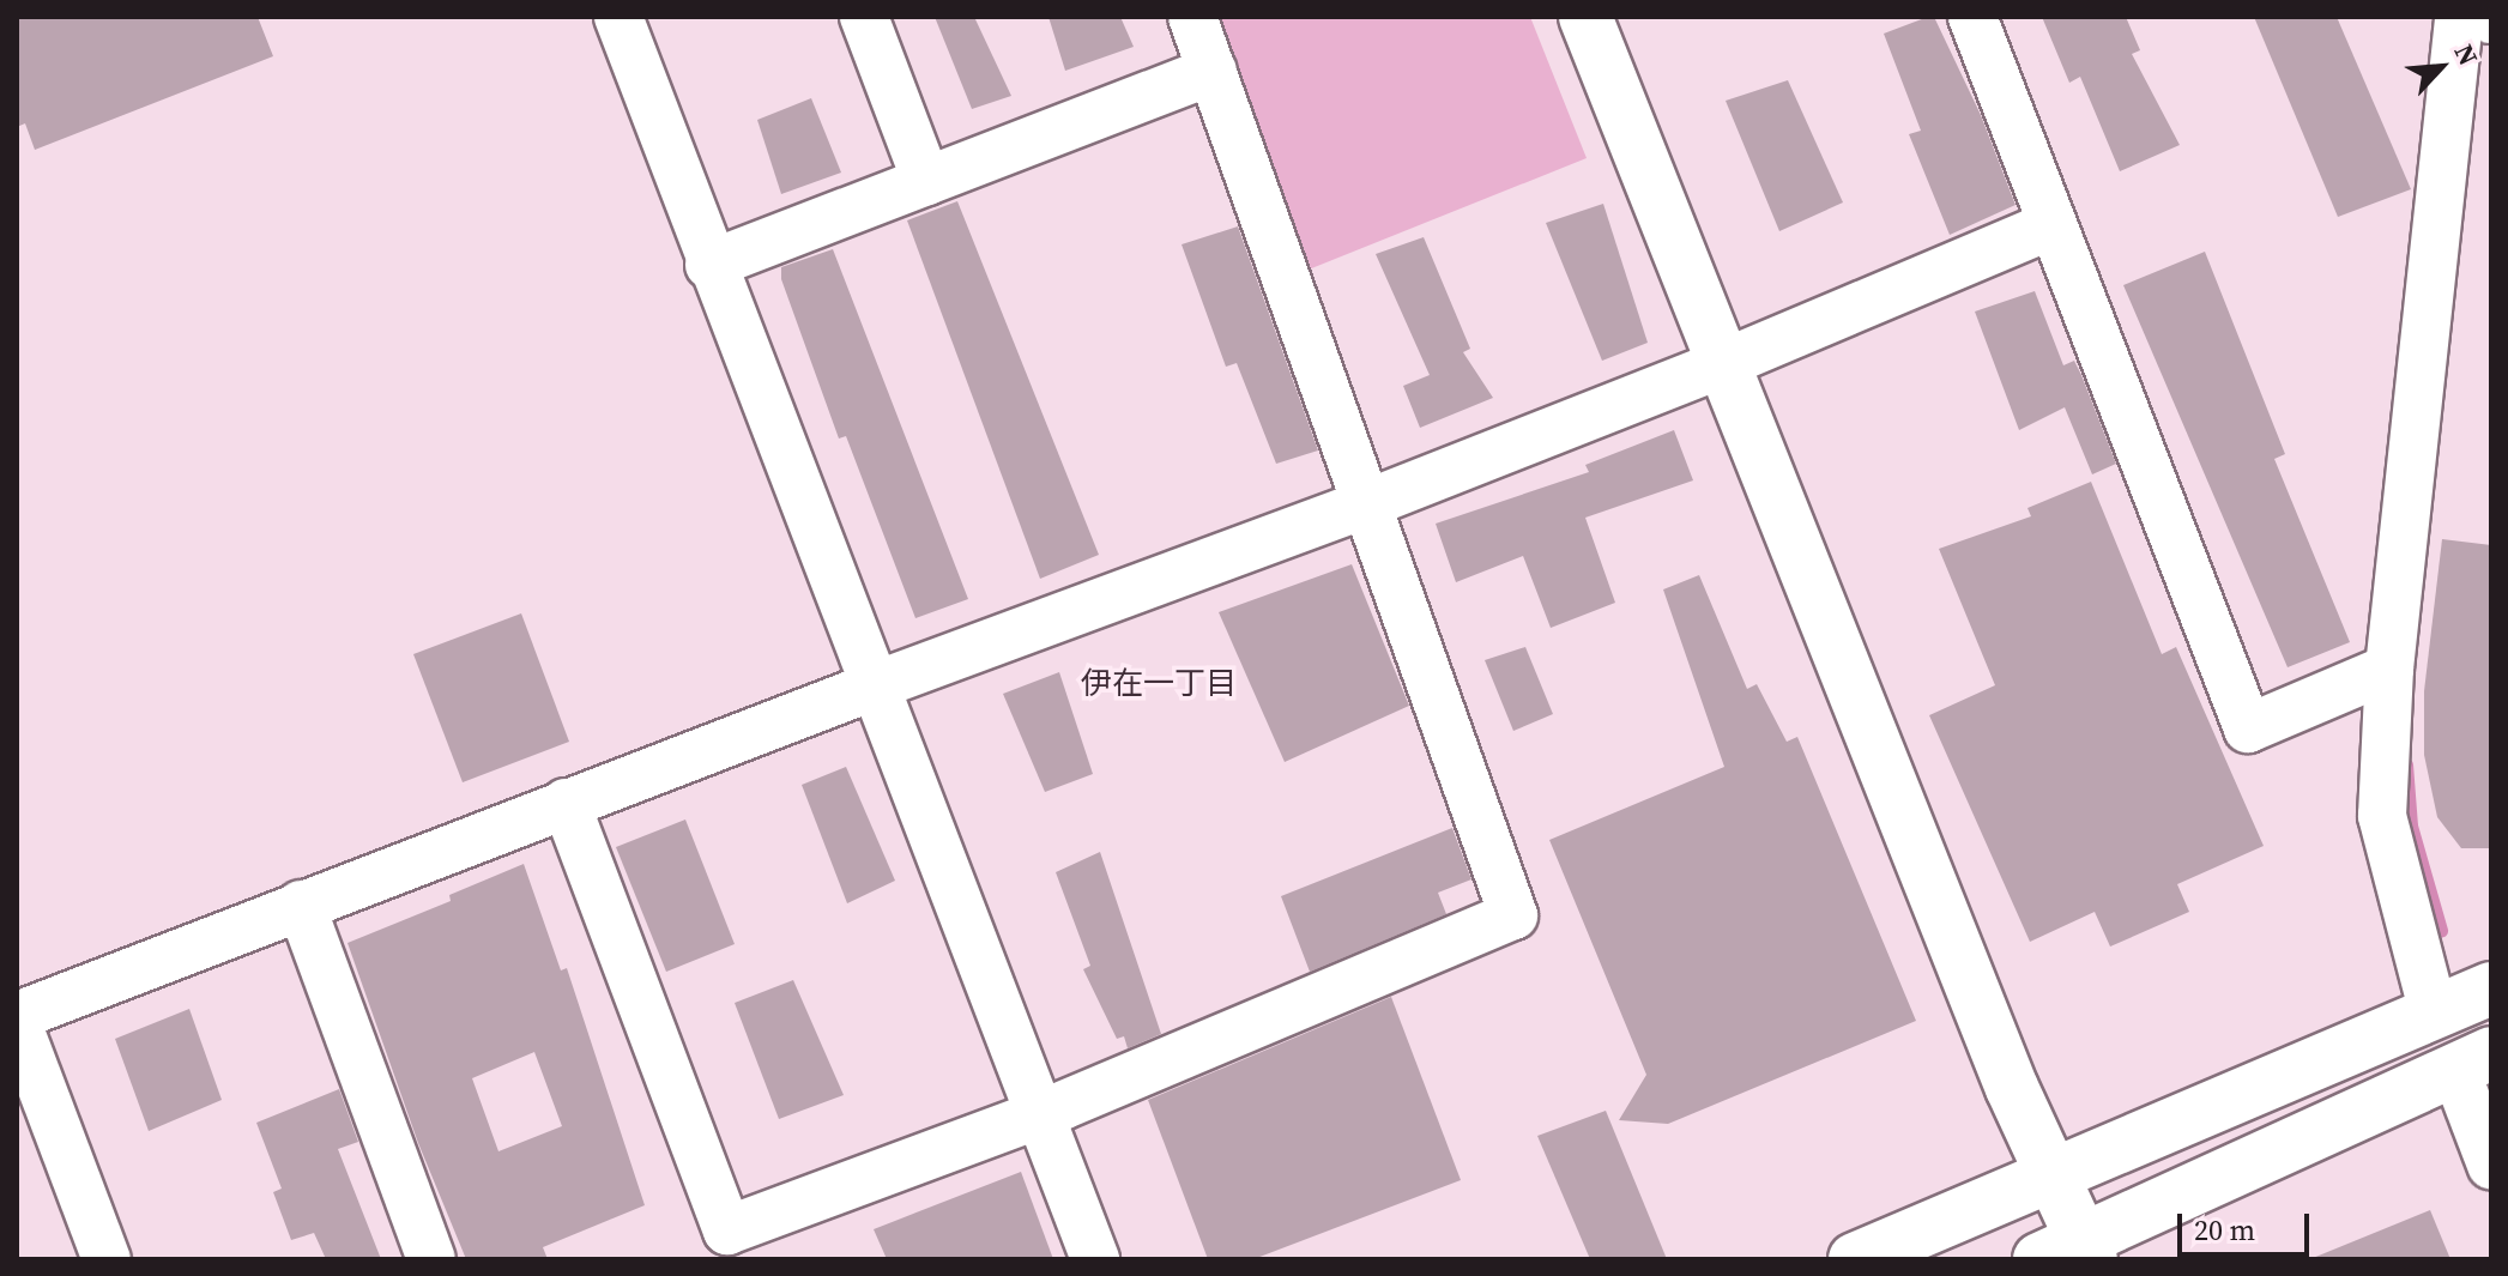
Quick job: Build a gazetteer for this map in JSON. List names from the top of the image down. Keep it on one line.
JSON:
{"districts":["伊在一丁目"],"scale_bar":"20 m","north":"top right"}
